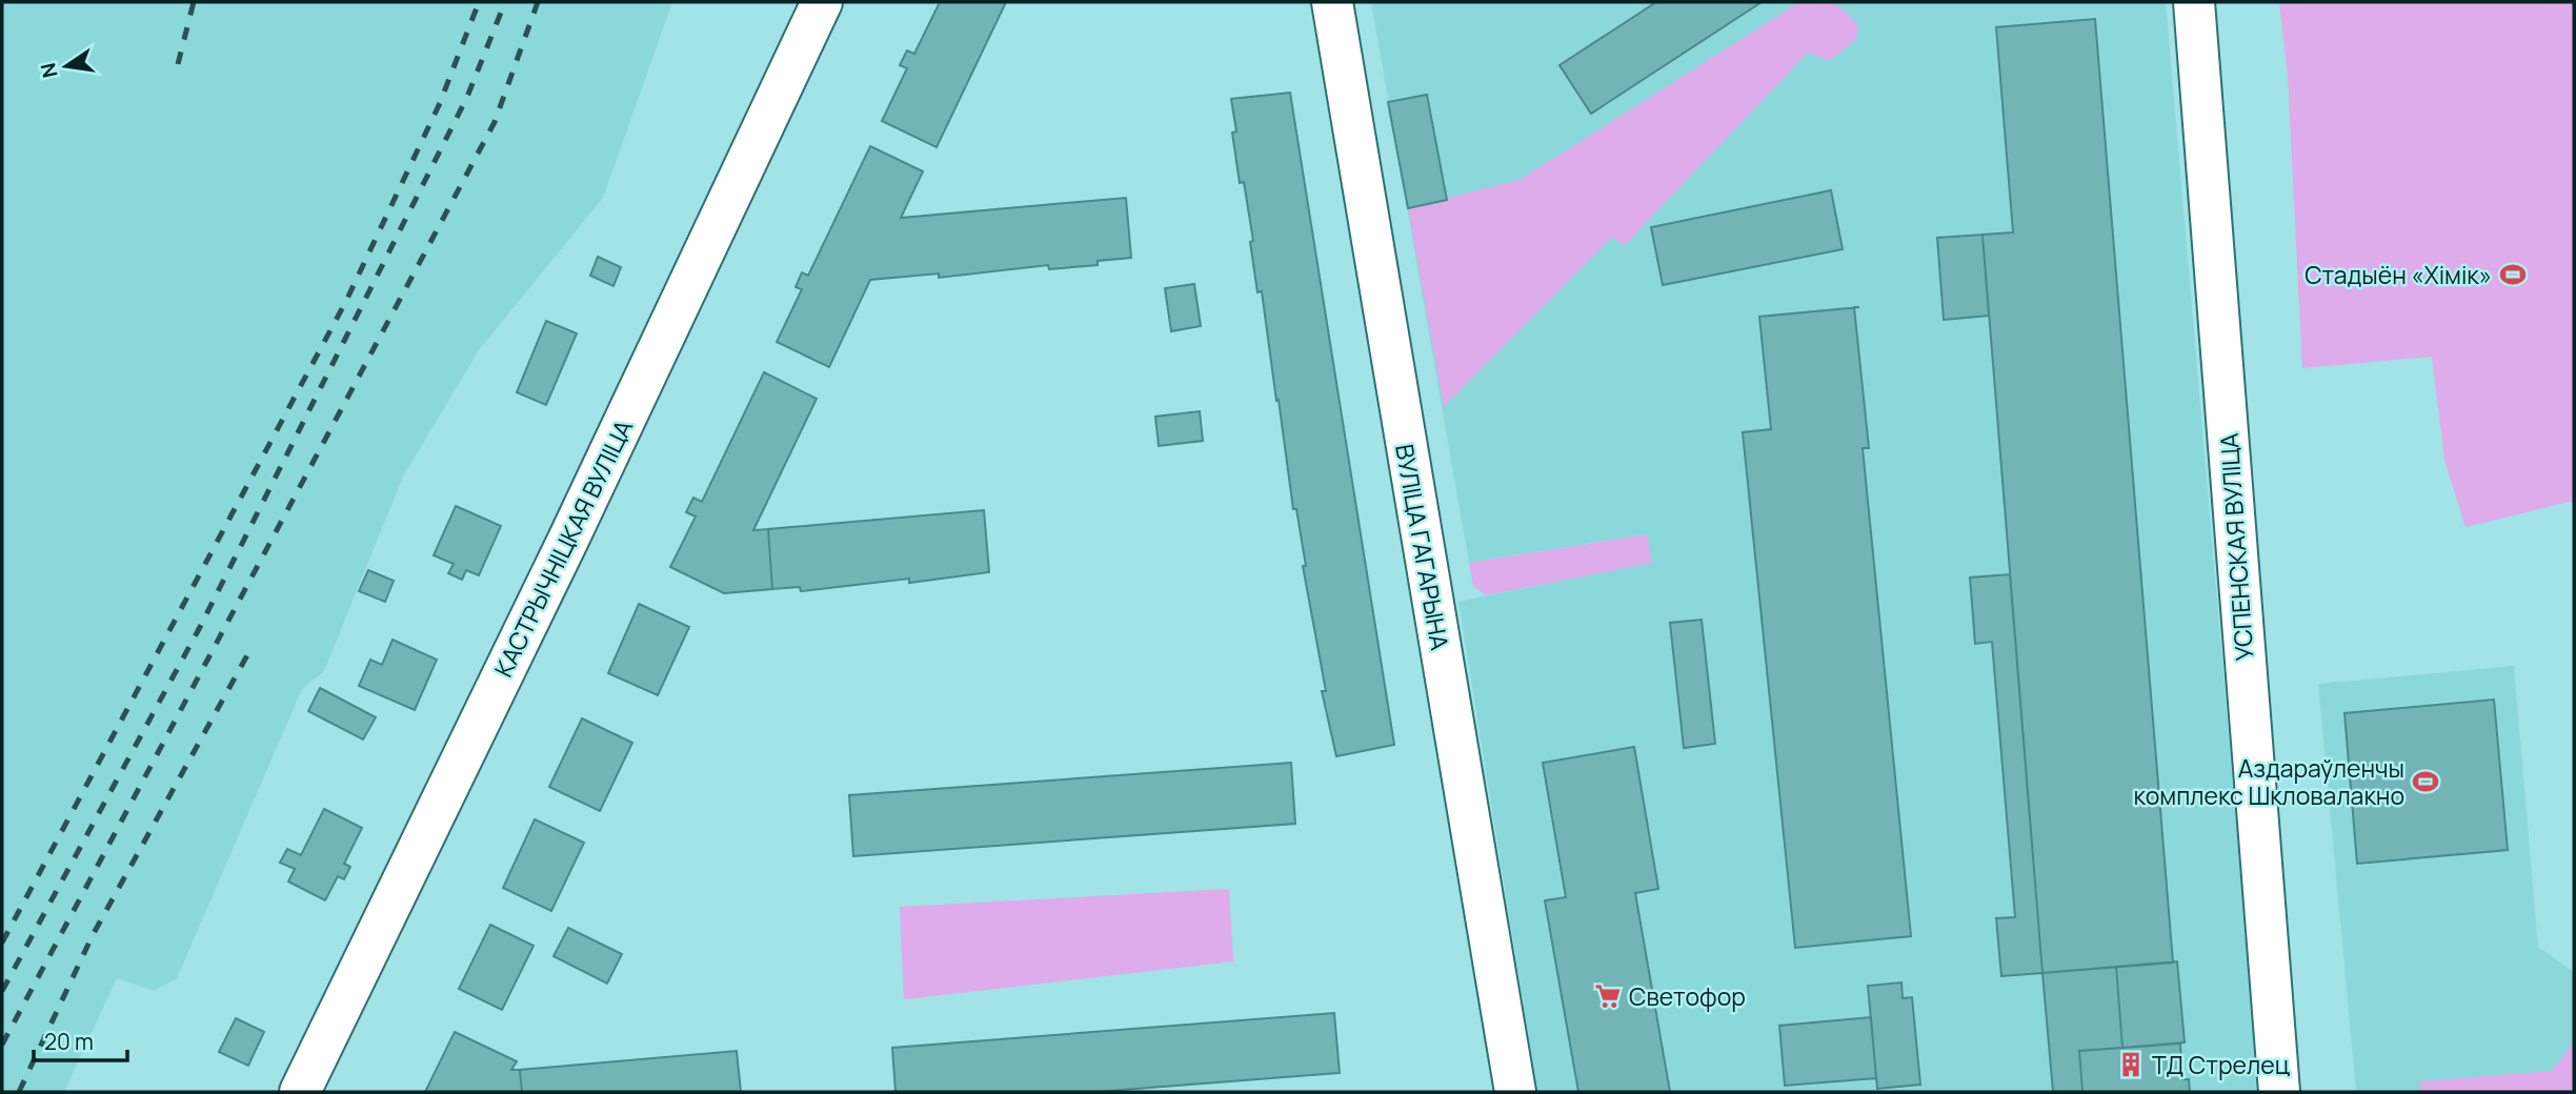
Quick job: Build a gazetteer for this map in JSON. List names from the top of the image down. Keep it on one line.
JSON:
{"streets":{"main road":["ВУЛІЦА ГАГАРЫНА","УСПЕНСКАЯ ВУЛІЦА","КАСТРЫЧНІЦКАЯ ВУЛІЦА"]},"places":{"sports":["Стадыён «Хімік»","Аздараўленчы комплекс Шкловалакно"],"supermarket":["Светофор"],"building":["ТД Стрелец"]},"scale_bar":"20 m","north":"left"}
